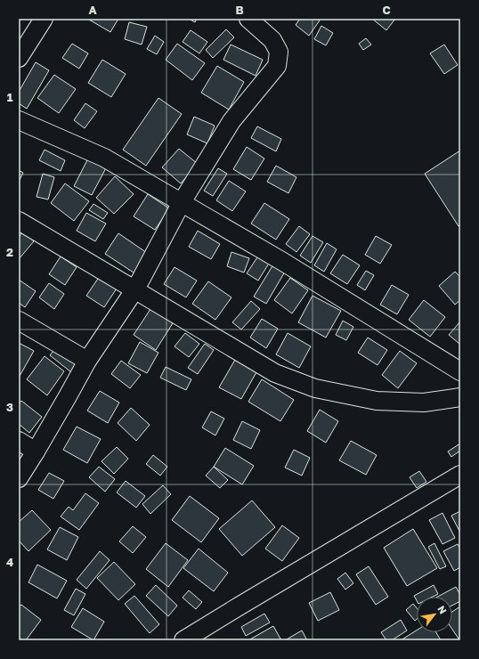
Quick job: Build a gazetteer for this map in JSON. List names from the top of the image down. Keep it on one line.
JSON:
{"north":"top right","grid":{"columns":["A","B","C"],"rows":["1","2","3","4"]}}
